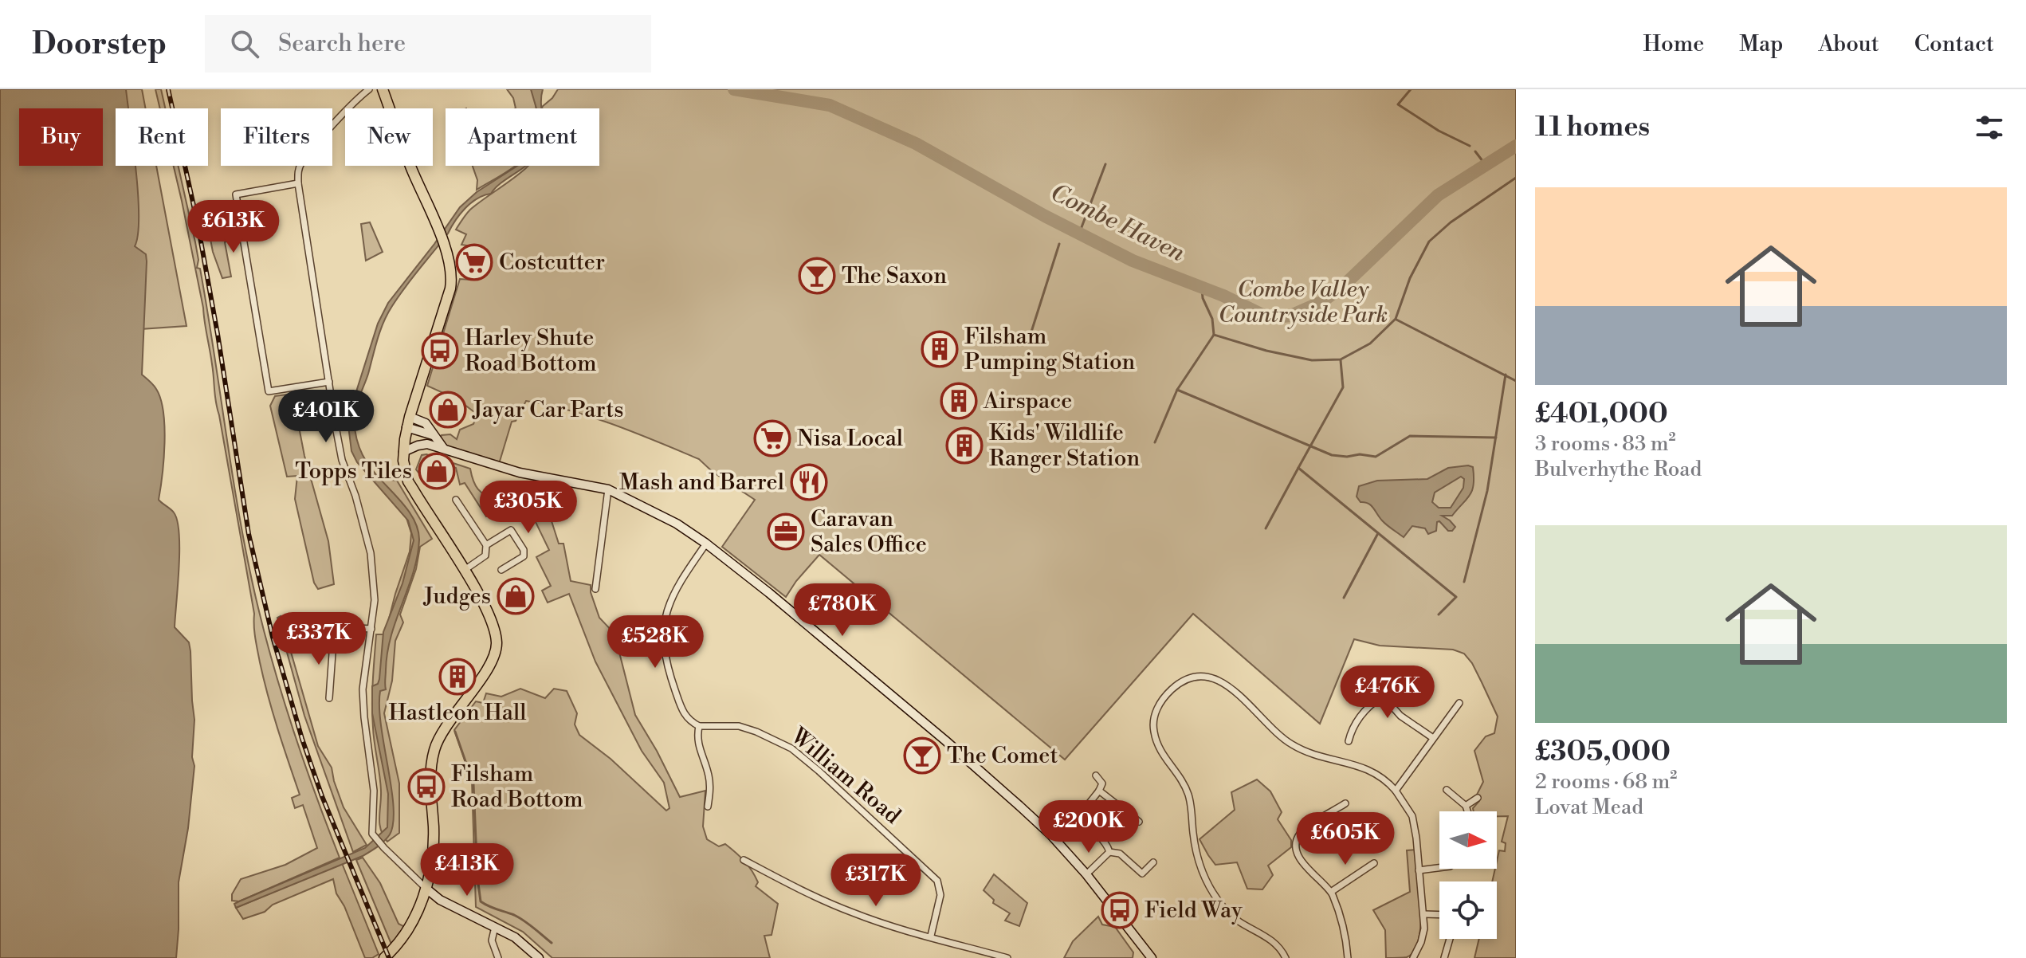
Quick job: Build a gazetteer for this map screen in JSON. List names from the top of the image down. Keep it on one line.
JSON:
{"streets":{"street":["William Road"]},"water":["Combe Haven"],"parks":["Combe Valley Countryside Park"],"places":{"supermarket":["Costcutter","Nisa Local"],"bar":["The Saxon","The Comet"],"building":["Filsham Pumping Station","Airspace","Kids' Wildlife Ranger Station","Hastleon Hall"],"bus stop":["Harley Shute Road Bottom","Filsham Road Bottom","Field Way"],"shop":["Jayar Car Parts","Topps Tiles","Judges"],"restaurant":["Mash and Barrel"],"office":["Caravan Sales Office"]},"north":"right","page":{"header":"Doorstep","search":"Search here","nav":["Home","Map","About","Contact"],"heading":"11 homes","chip":["Buy","Rent","Filters","New","Apartment"],"list":[{"name":"£401,000","note":"3 rooms · 83 m² · Bulverhythe Road"},{"name":"£305,000","note":"2 rooms · 68 m² · Lovat Mead"}],"price":["£613K","£401K","£305K","£780K","£337K","£528K","£476K","£200K","£605K","£413K","£317K"]}}
